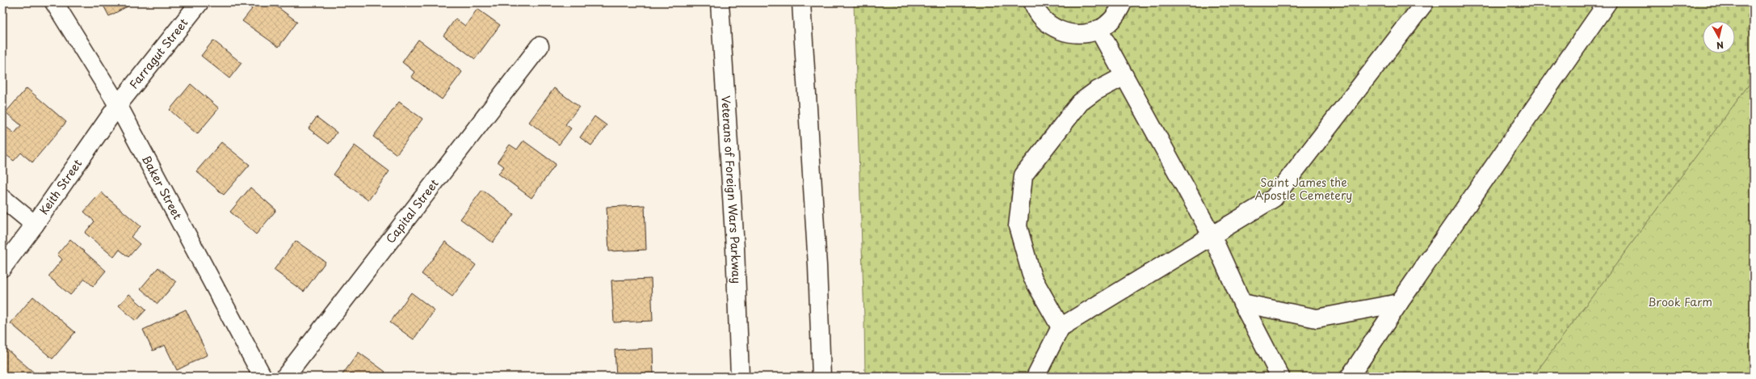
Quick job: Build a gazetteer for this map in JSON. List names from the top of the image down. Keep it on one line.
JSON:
{"streets":{"main road":["Farragut Street","Keith Street","Baker Street","Veterans of Foreign Wars Parkway","Capital Street"]},"crossings":[["Farragut Street","Keith Street"],["Farragut Street","Baker Street"],["Keith Street","Baker Street"]],"parks":["Saint James the Apostle Cemetery","Brook Farm"],"north":"bottom"}
